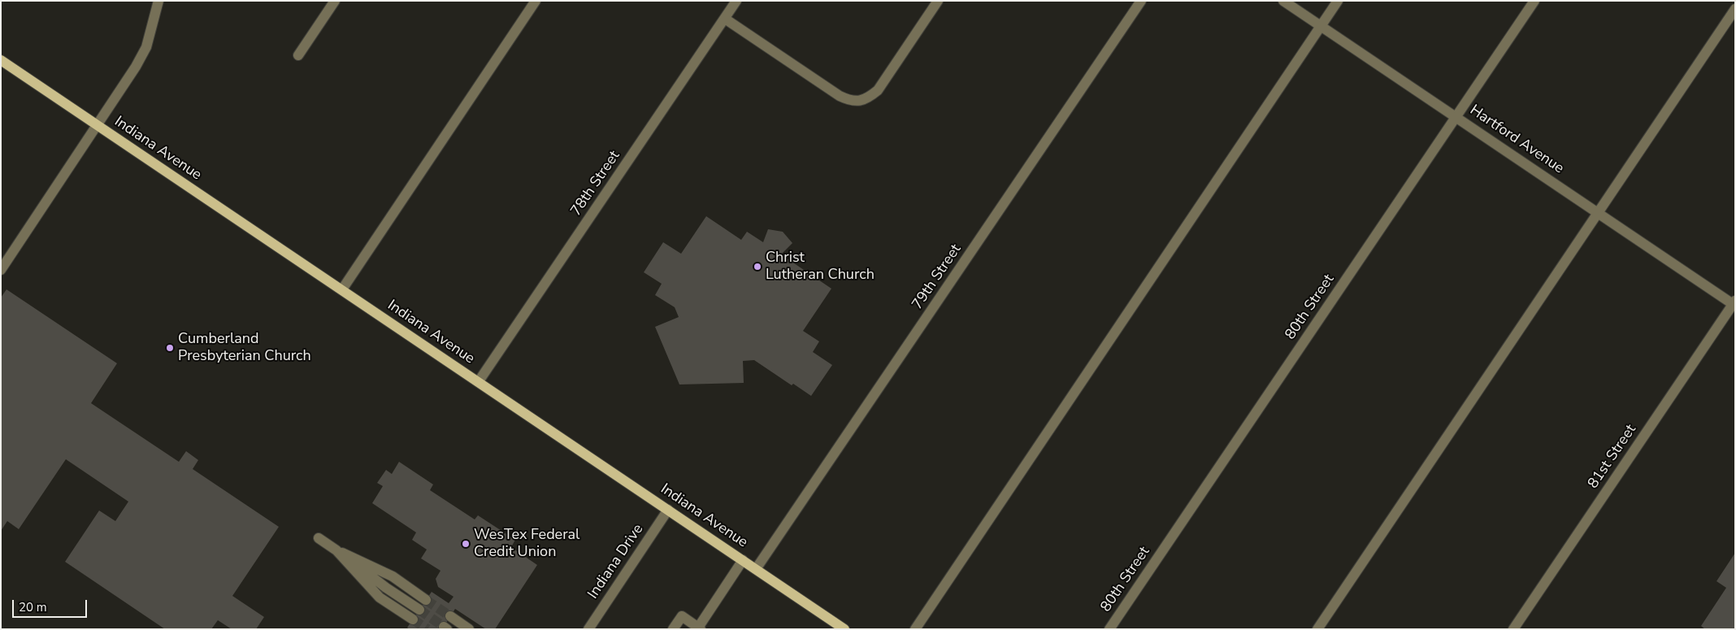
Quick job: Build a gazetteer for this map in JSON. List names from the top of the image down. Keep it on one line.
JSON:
{"streets":{"main road":["Indiana Avenue"],"street":["Hartford Avenue","78th Street","79th Street","80th Street","81st Street","Indiana Drive"]},"crossings":[["Hartford Avenue","80th Street"],["Hartford Avenue","81st Street"],["Indiana Avenue","78th Street"],["Indiana Avenue","79th Street"],["Indiana Avenue","Indiana Drive"]],"places":["Christ Lutheran Church","Cumberland Presbyterian Church","WesTex Federal Credit Union"],"scale_bar":"20 m"}
